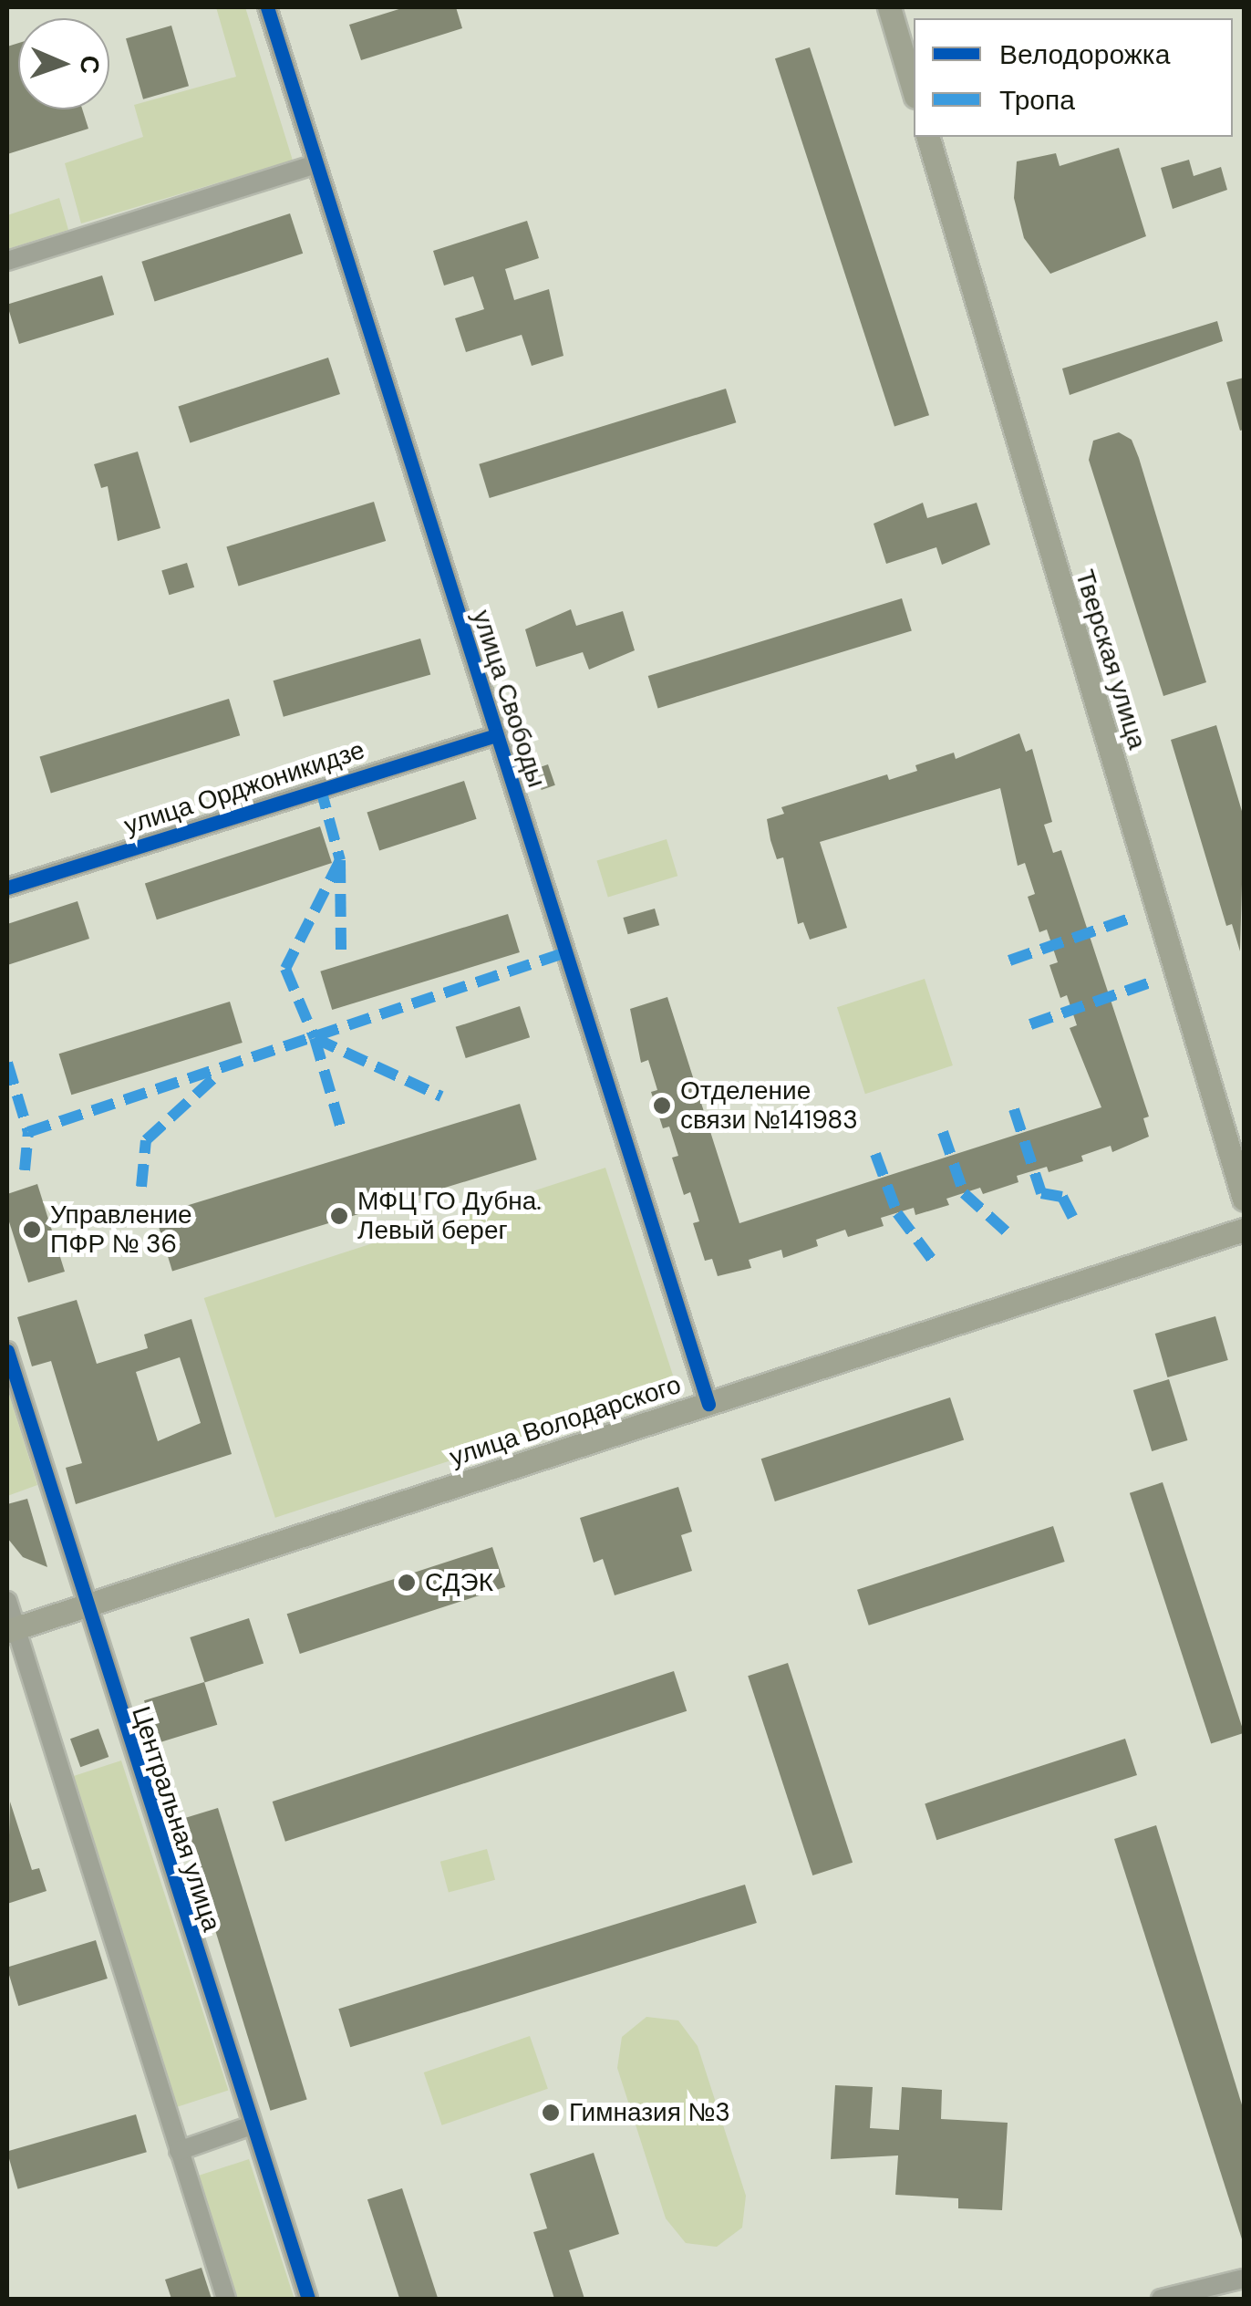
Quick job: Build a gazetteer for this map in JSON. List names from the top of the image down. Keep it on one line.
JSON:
{"streets":{"main road":["Тверская улица","улица Володарского"],"street":["улица Свободы","улица Орджоникидзе","Центральная улица"]},"crossings":[["улица Свободы","улица Орджоникидзе"],["улица Свободы","улица Володарского"],["улица Володарского","Центральная улица"]],"places":["Отделение связи №141983","МФЦ ГО Дубна. Левый берег","Управление ПФР № 36","СДЭК","Гимназия №3"],"legend":["Велодорожка","Тропа"],"north":"right"}
